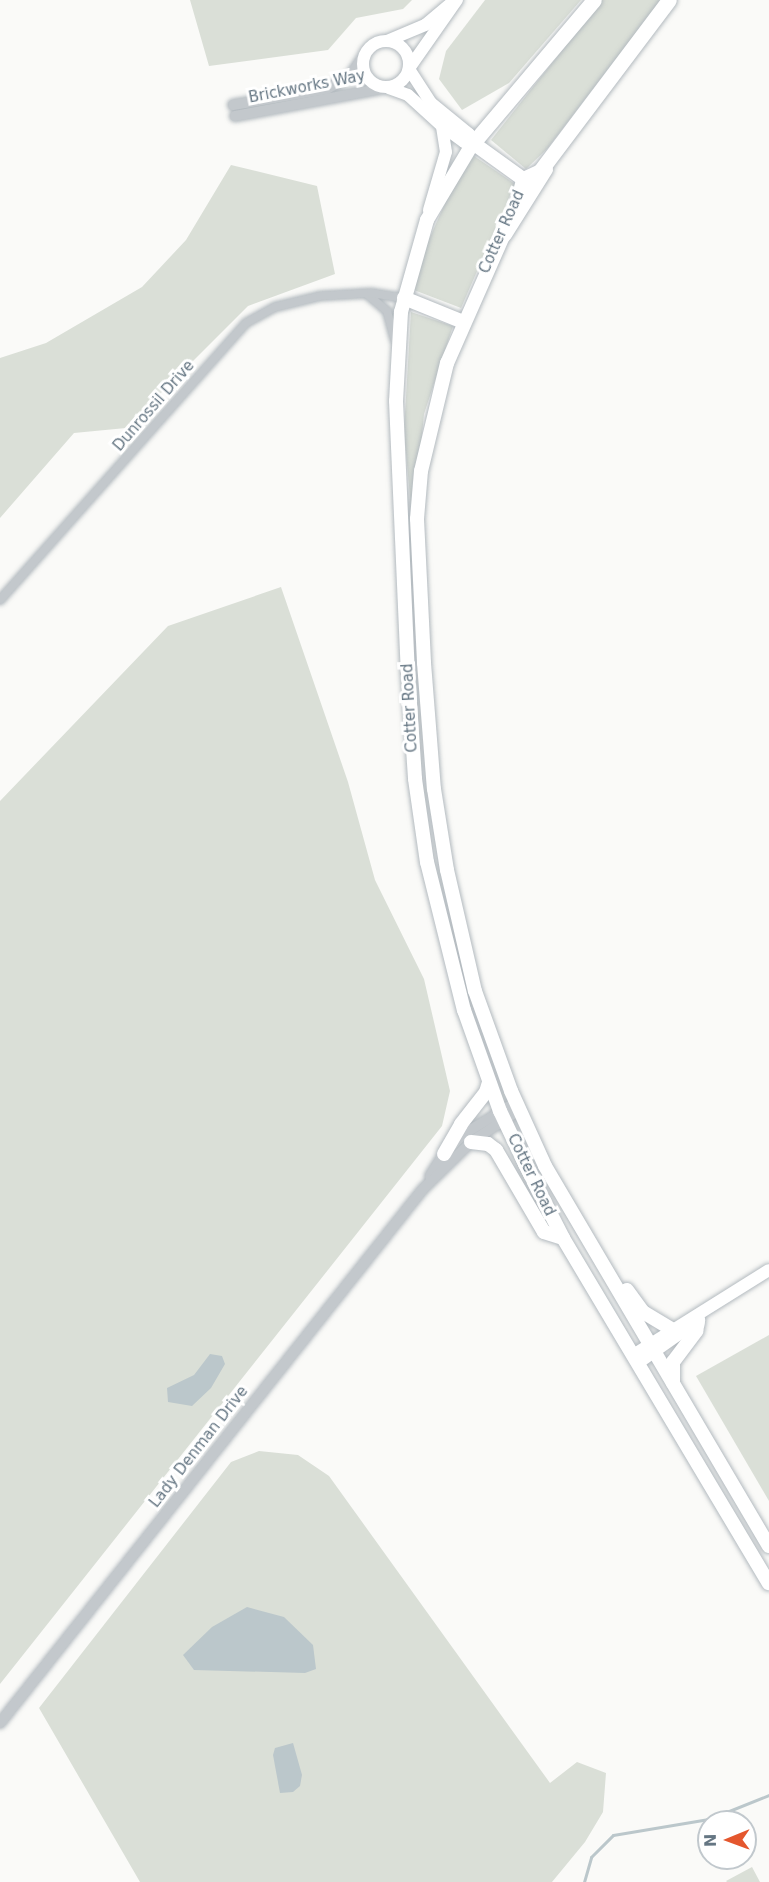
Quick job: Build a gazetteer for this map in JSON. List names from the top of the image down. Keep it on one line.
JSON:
{"streets":{"main road":["Cotter Road"],"street":["Brickworks Way","Dunrossil Drive","Lady Denman Drive"]},"crossings":[["Cotter Road","Dunrossil Drive"],["Cotter Road","Lady Denman Drive"]],"north":"left"}
